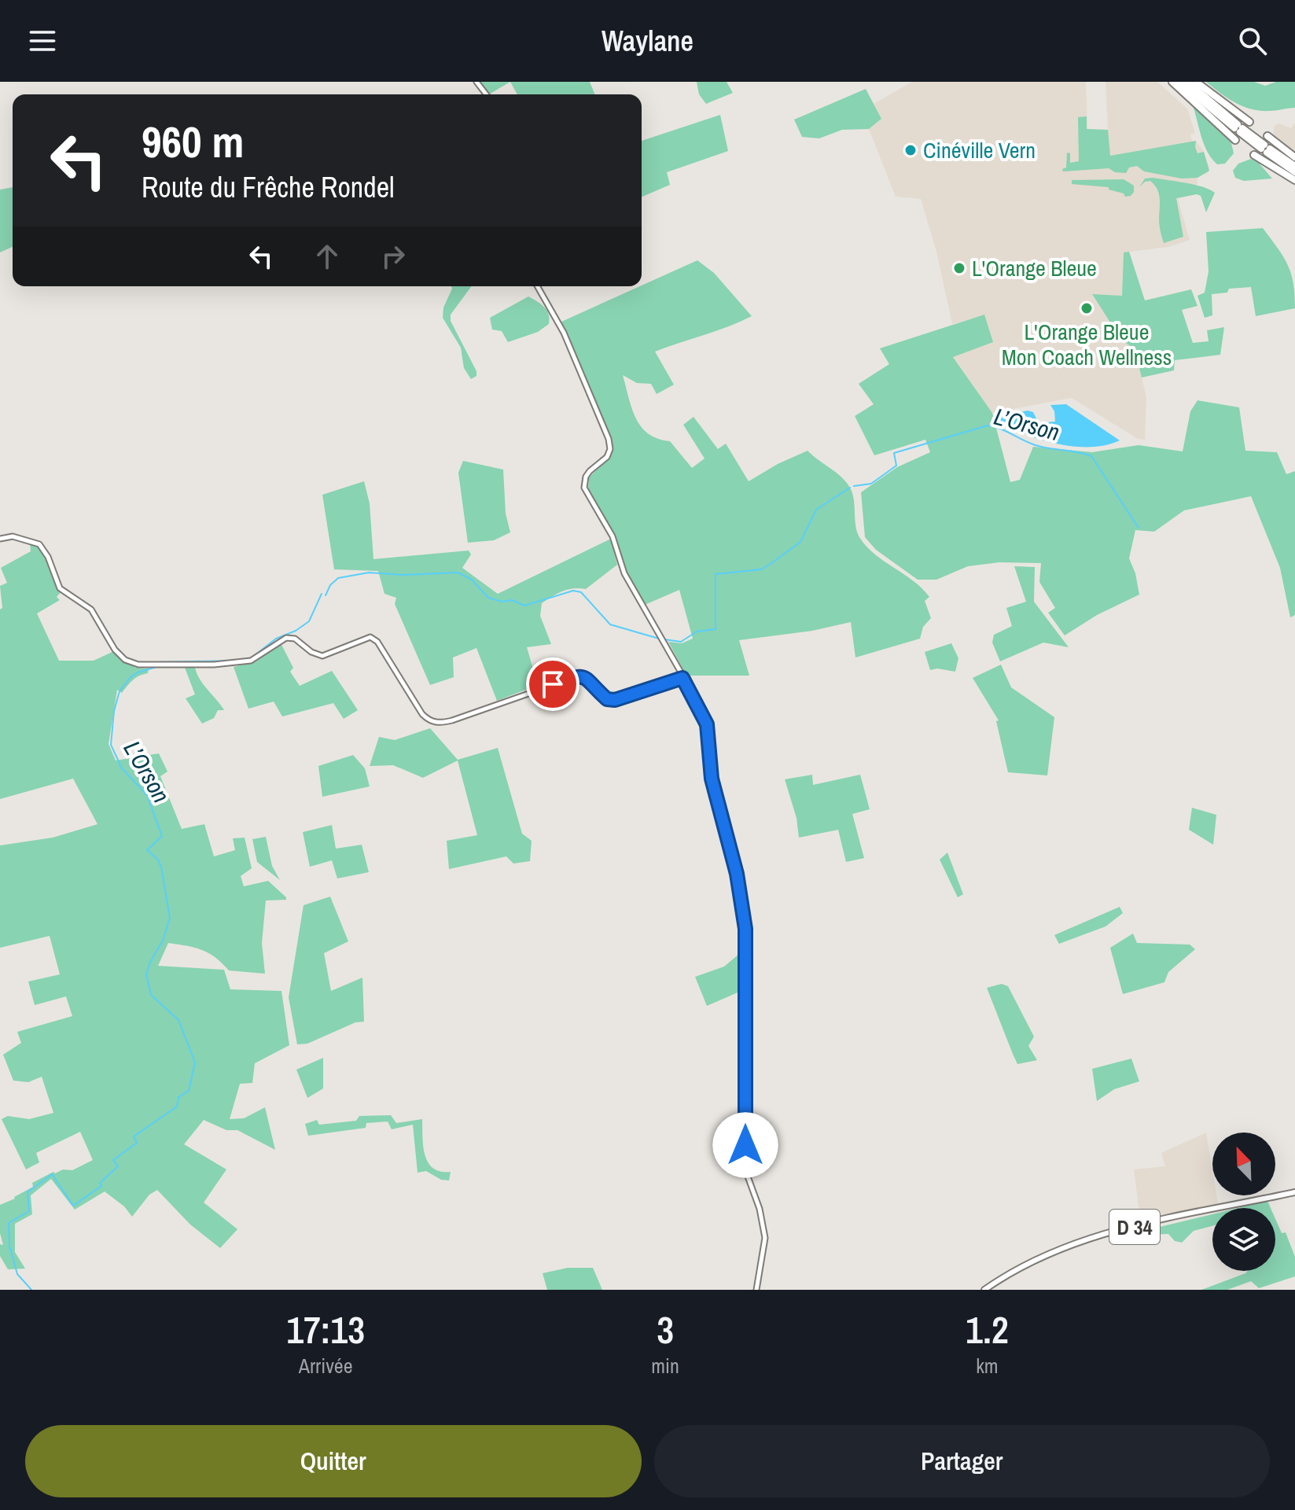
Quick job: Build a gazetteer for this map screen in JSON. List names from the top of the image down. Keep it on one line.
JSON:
{"streets":{"main road":["D 34"]},"water":["L’Orson"],"places":["Cinéville Vern","L'Orange Bleue","L'Orange Bleue Mon Coach Wellness"],"north":"top left","page":{"header":"Waylane","turn":["960 m","Route du Frêche Rondel"],"eta":["17:13","Arrivée","3","min","1.2","km"],"buttons":["Quitter","Partager"]}}
